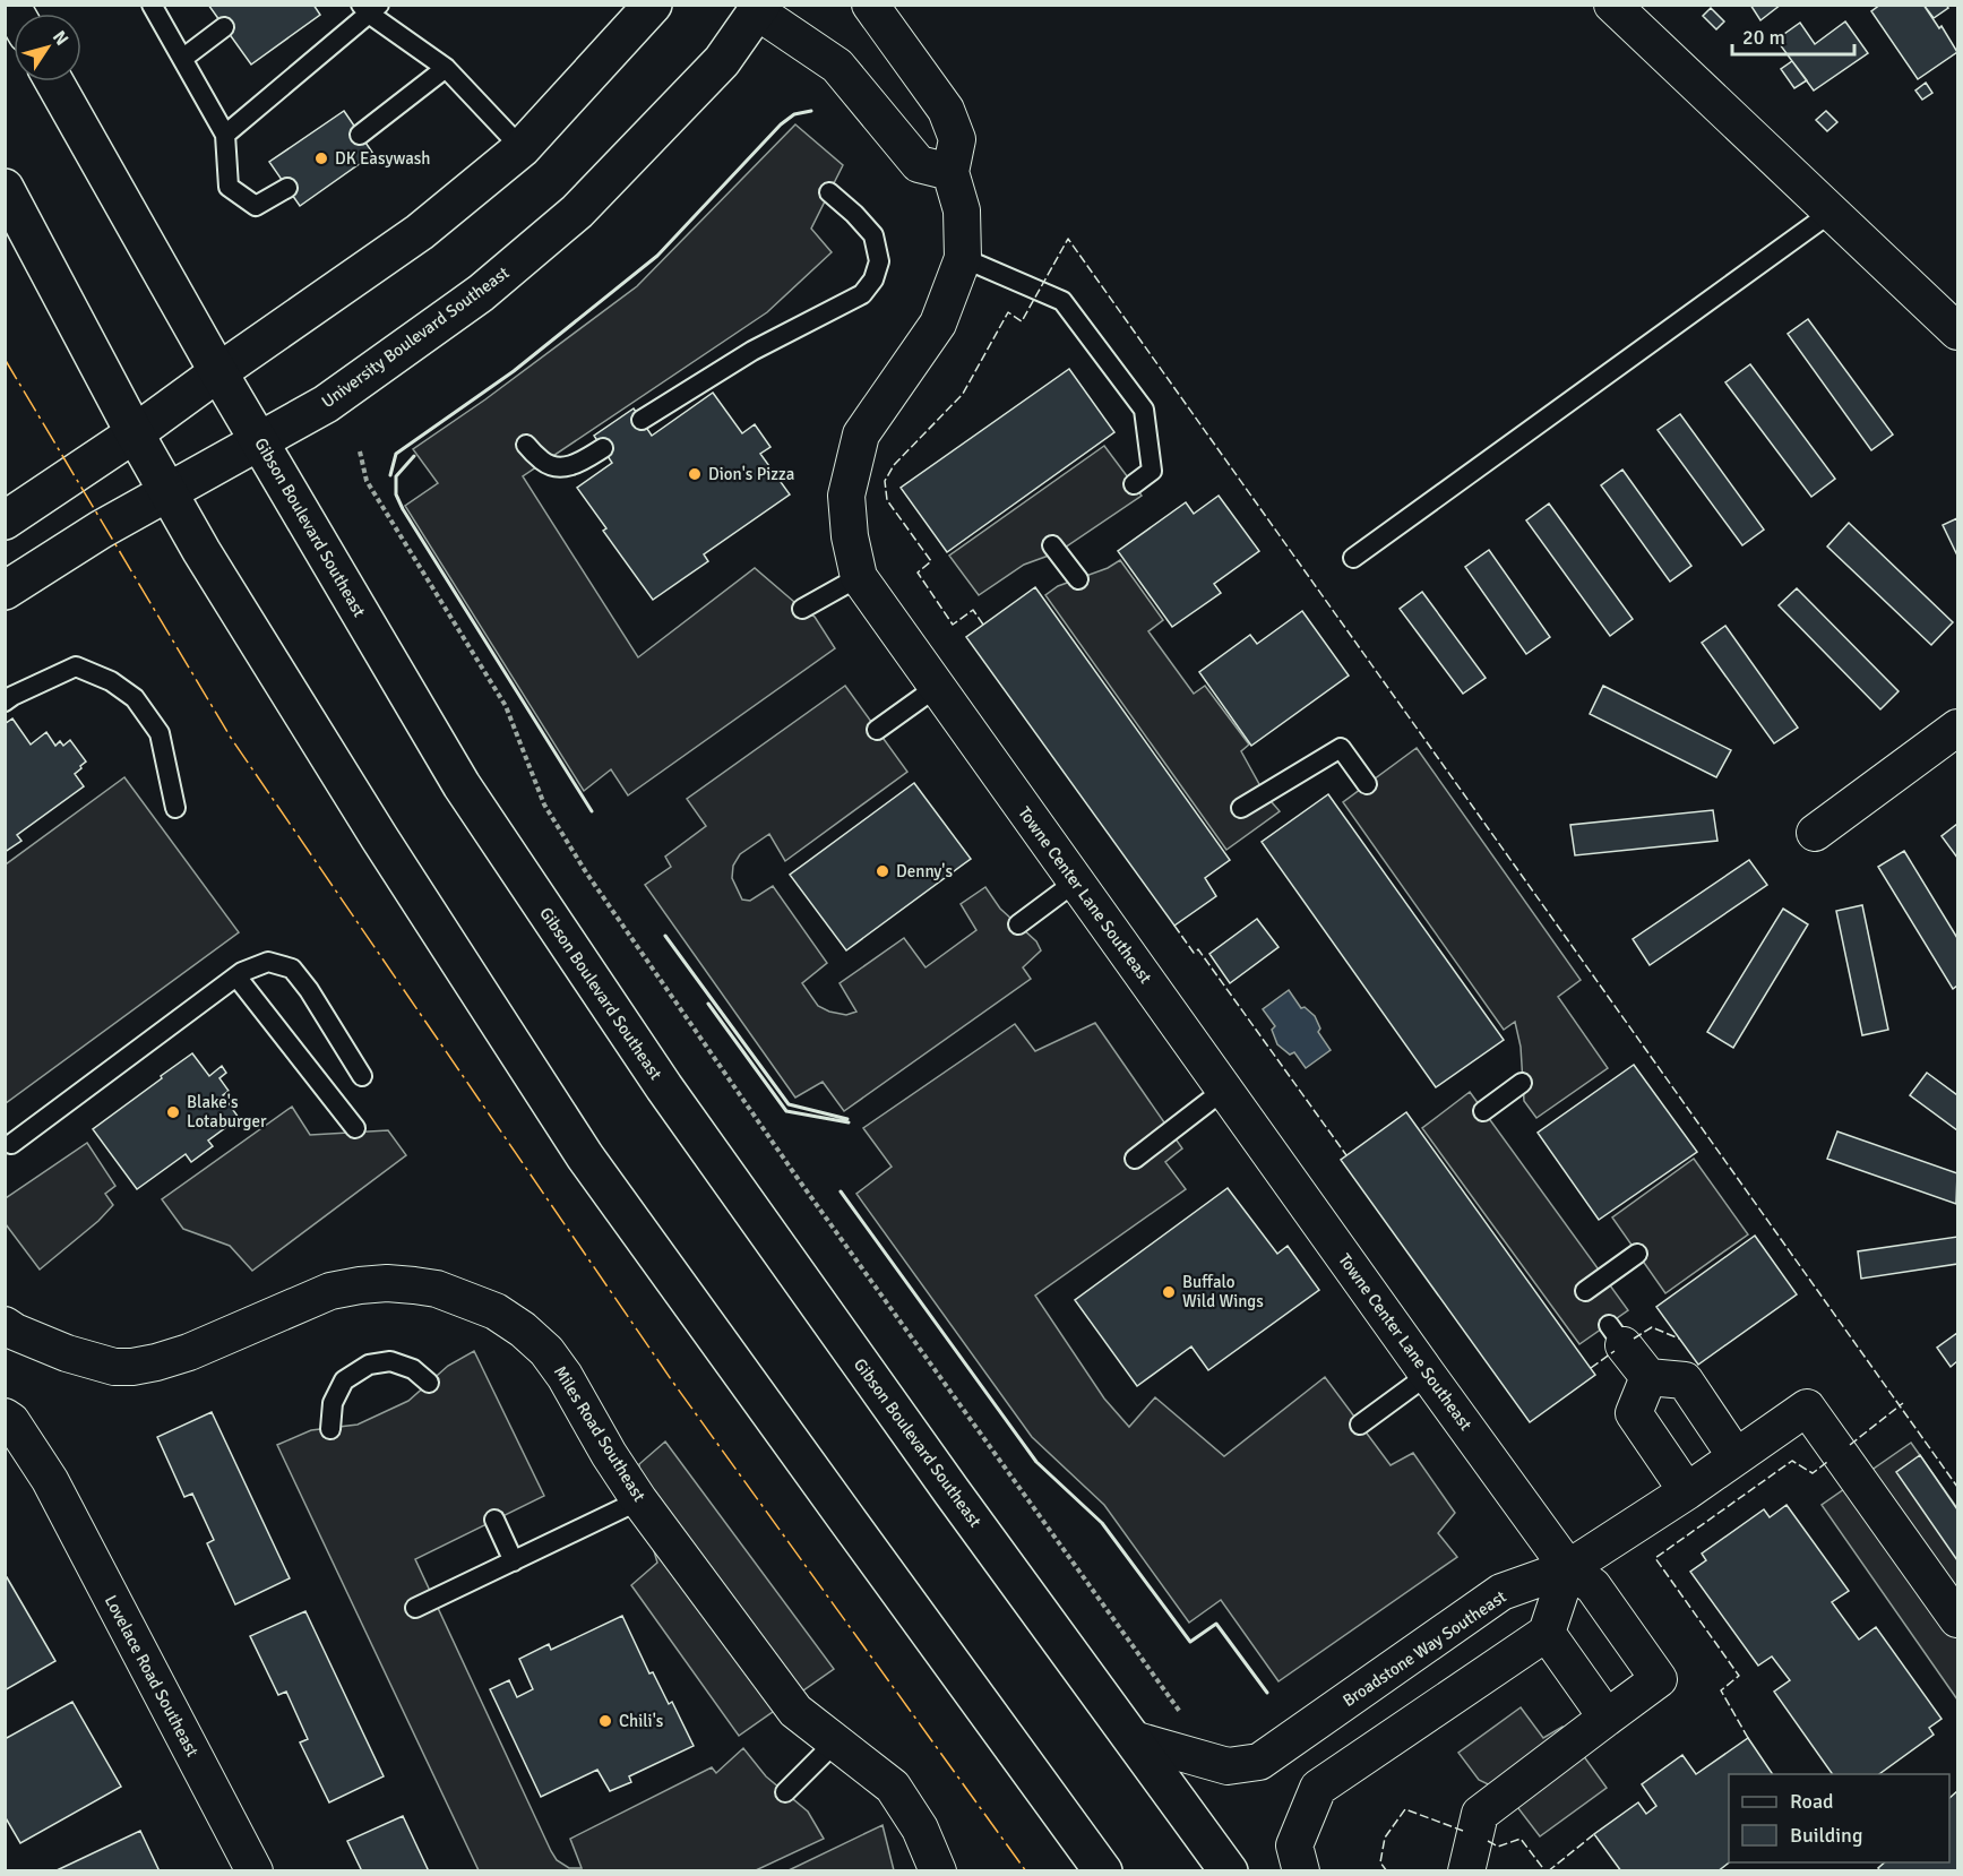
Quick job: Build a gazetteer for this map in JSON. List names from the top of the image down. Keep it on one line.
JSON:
{"streets":{"main road":["University Boulevard Southeast","Gibson Boulevard Southeast"],"street":["Towne Center Lane Southeast","Miles Road Southeast","Broadstone Way Southeast","Lovelace Road Southeast"]},"crossings":[["University Boulevard Southeast","Gibson Boulevard Southeast"],["Gibson Boulevard Southeast","Broadstone Way Southeast"],["Towne Center Lane Southeast","Broadstone Way Southeast"]],"places":["DK Easywash","Dion's Pizza","Denny's","Blake's Lotaburger","Buffalo Wild Wings","Chili's"],"legend":["Road","Building"],"scale_bar":"20 m","north":"top right"}
